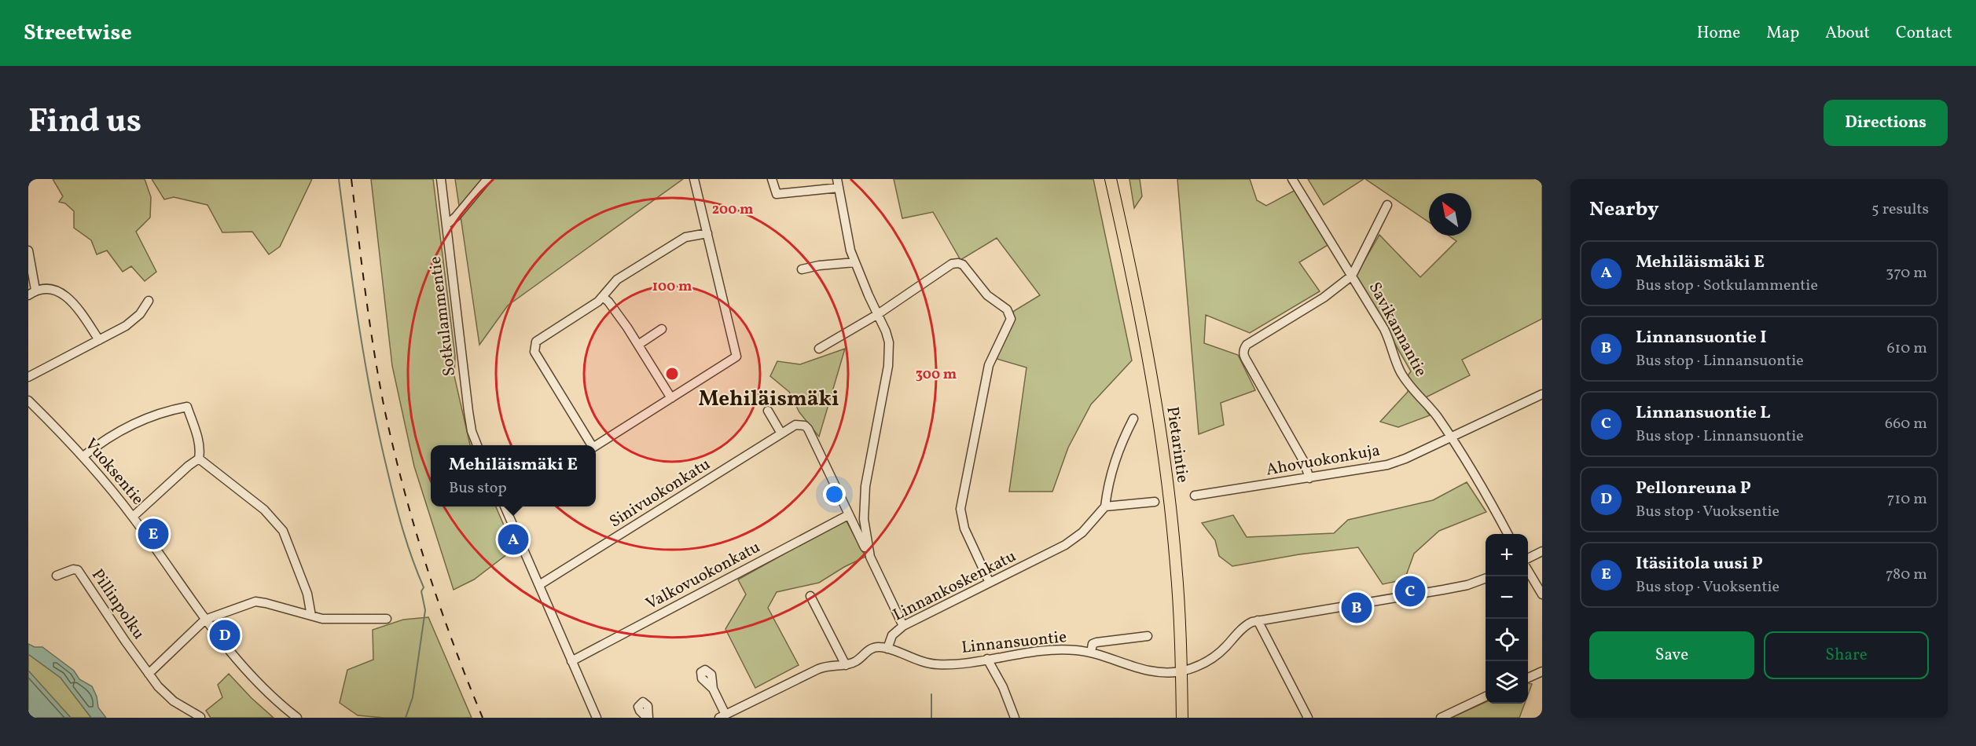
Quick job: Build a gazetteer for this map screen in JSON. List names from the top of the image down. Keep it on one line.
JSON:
{"streets":{"main road":["Pietarintie"],"street":["Sotkulammentie","Savikannantie","Ahovuokonkuja","Vuoksentie","Sinivuokonkatu","Valkovuokonkatu","Linnankoskenkatu","Pillinpolku","Linnansuontie"]},"crossings":[["Savikannantie","Ahovuokonkuja"],["Pietarintie","Linnansuontie"],["Sinivuokonkatu","Valkovuokonkatu"],["Linnankoskenkatu","Linnansuontie"]],"districts":["Mehiläismäki"],"north":"top left","page":{"header":"Streetwise","nav":["Home","Map","About","Contact"],"title":"Find us","buttons":["Directions",["Save","Share"]],"heading":["Nearby","5 results"],"list":[{"mark":"A","name":"Mehiläismäki E","note":"Bus stop · Sotkulammentie","value":"370 m"},{"mark":"B","name":"Linnansuontie I","note":"Bus stop · Linnansuontie","value":"610 m"},{"mark":"C","name":"Linnansuontie L","note":"Bus stop · Linnansuontie","value":"660 m"},{"mark":"D","name":"Pellonreuna P","note":"Bus stop · Vuoksentie","value":"710 m"},{"mark":"E","name":"Itäsiitola uusi P","note":"Bus stop · Vuoksentie","value":"780 m"}],"popup":["Mehiläismäki E","Bus stop"],"pins":["E","A","C","B","D"],"map_buttons":["+","−"]},"rings":["200 m","100 m","300 m"]}
